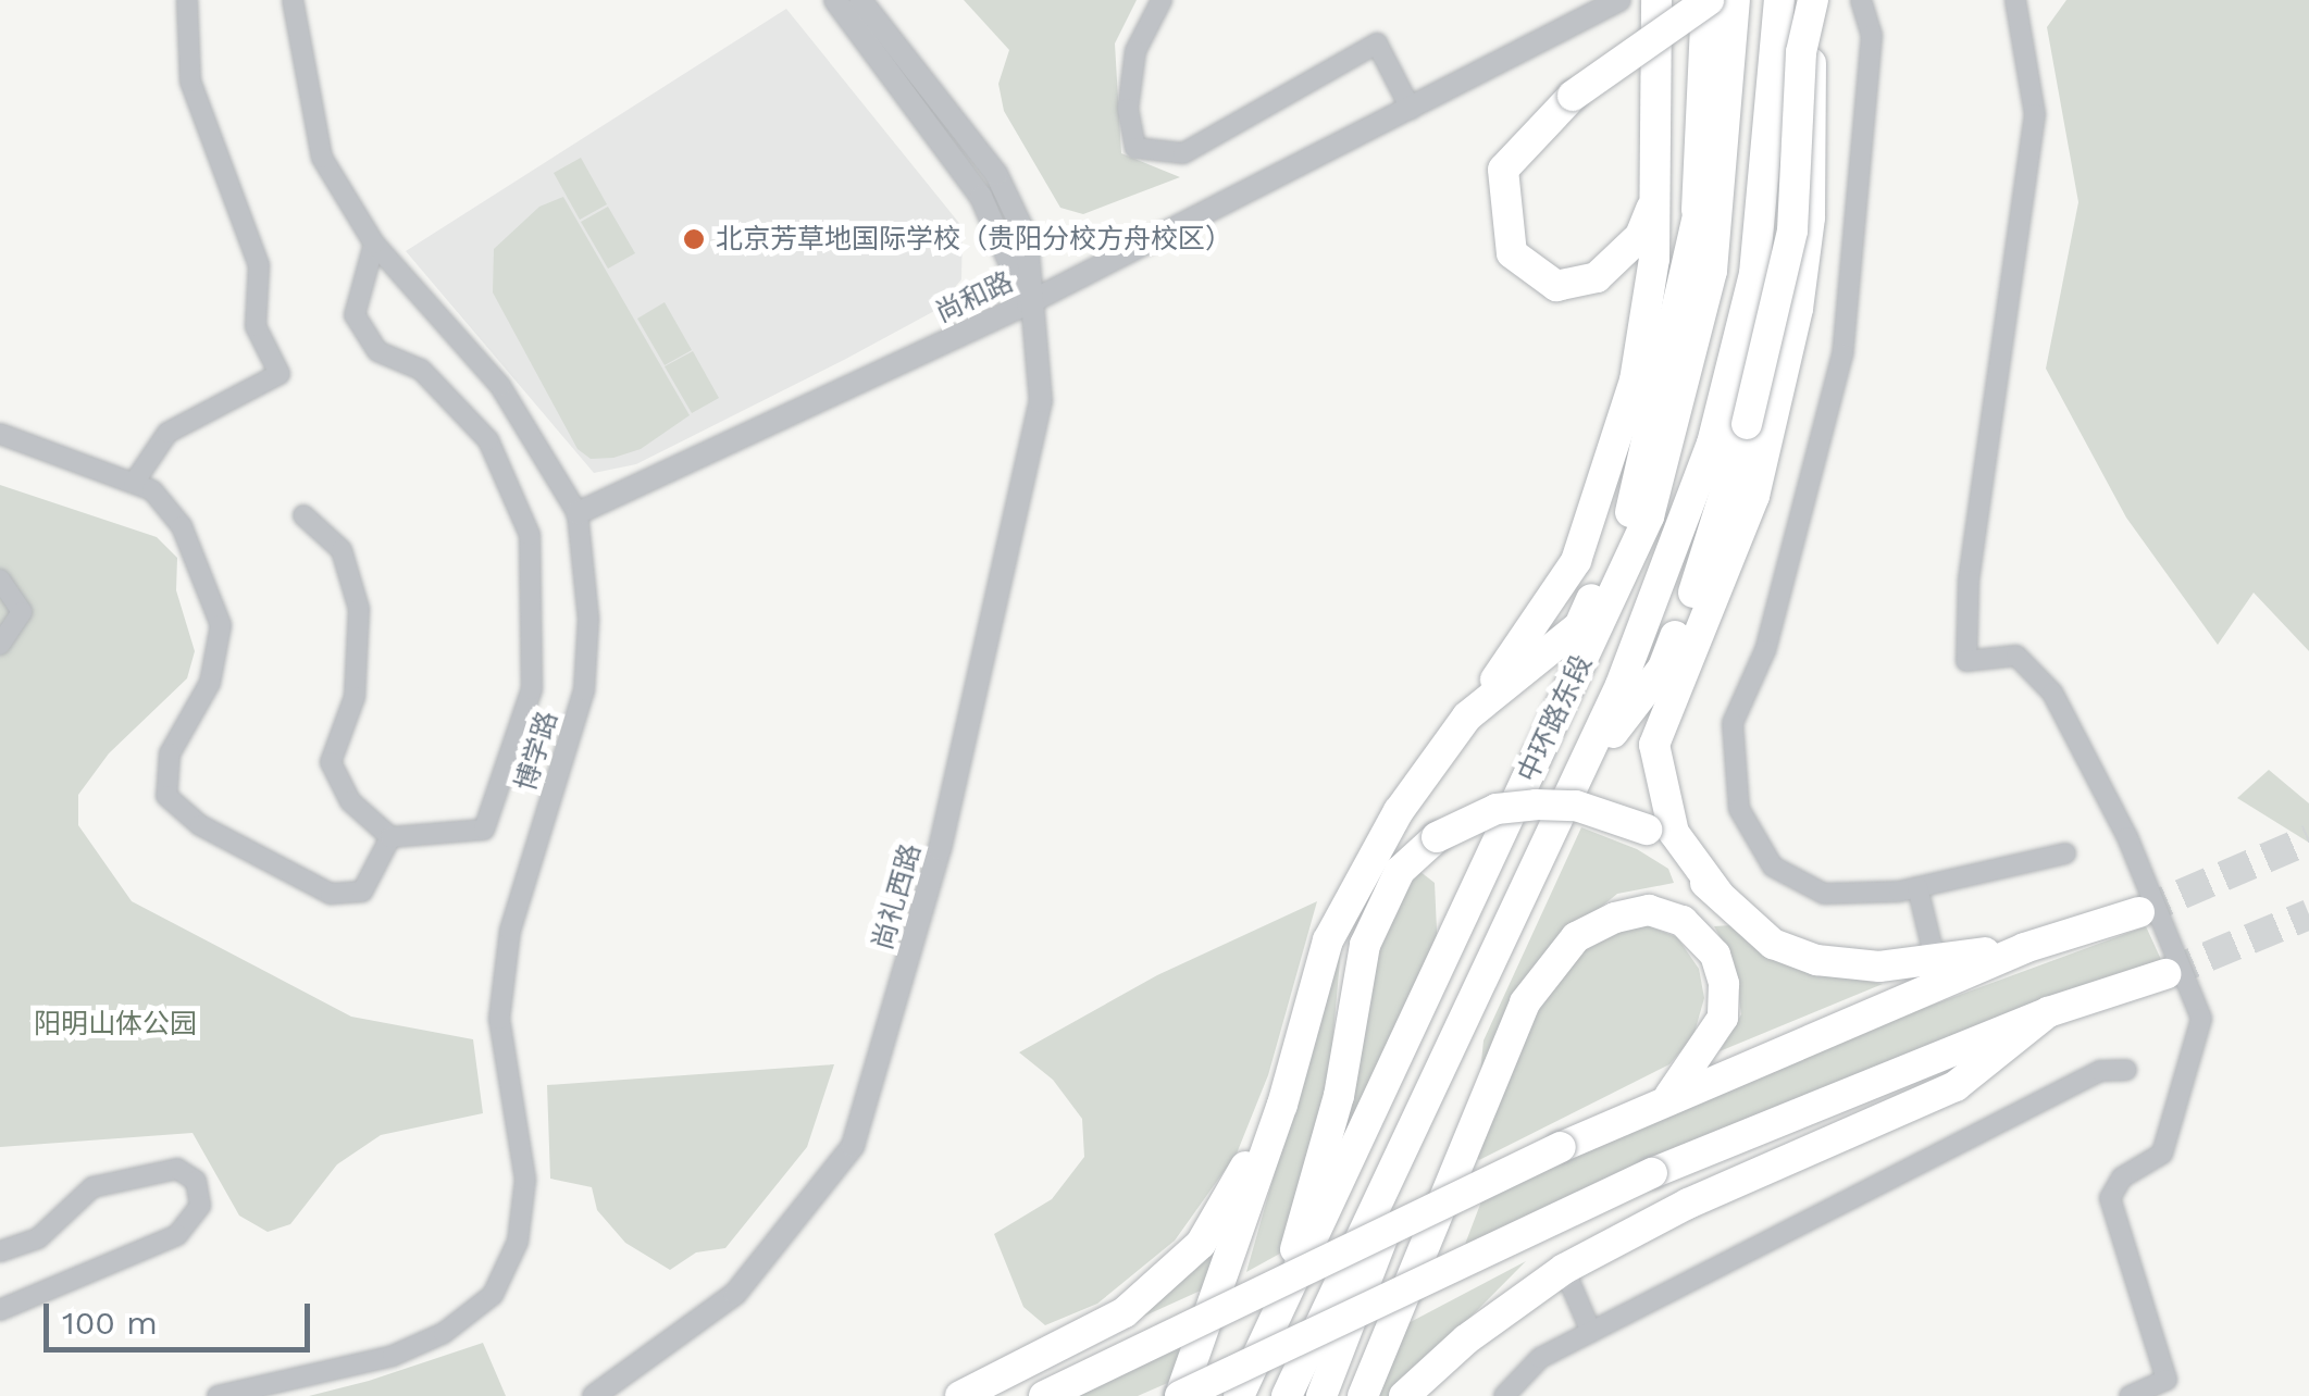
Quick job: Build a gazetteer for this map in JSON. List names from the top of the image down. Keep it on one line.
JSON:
{"streets":{"highway":["中环路东段"],"street":["尚和路","博学路","尚礼西路"]},"crossings":[["尚和路","博学路"],["尚和路","尚礼西路"]],"parks":["阳明山体公园"],"places":["北京芳草地国际学校（贵阳分校方舟校区）"],"scale_bar":"100 m"}
